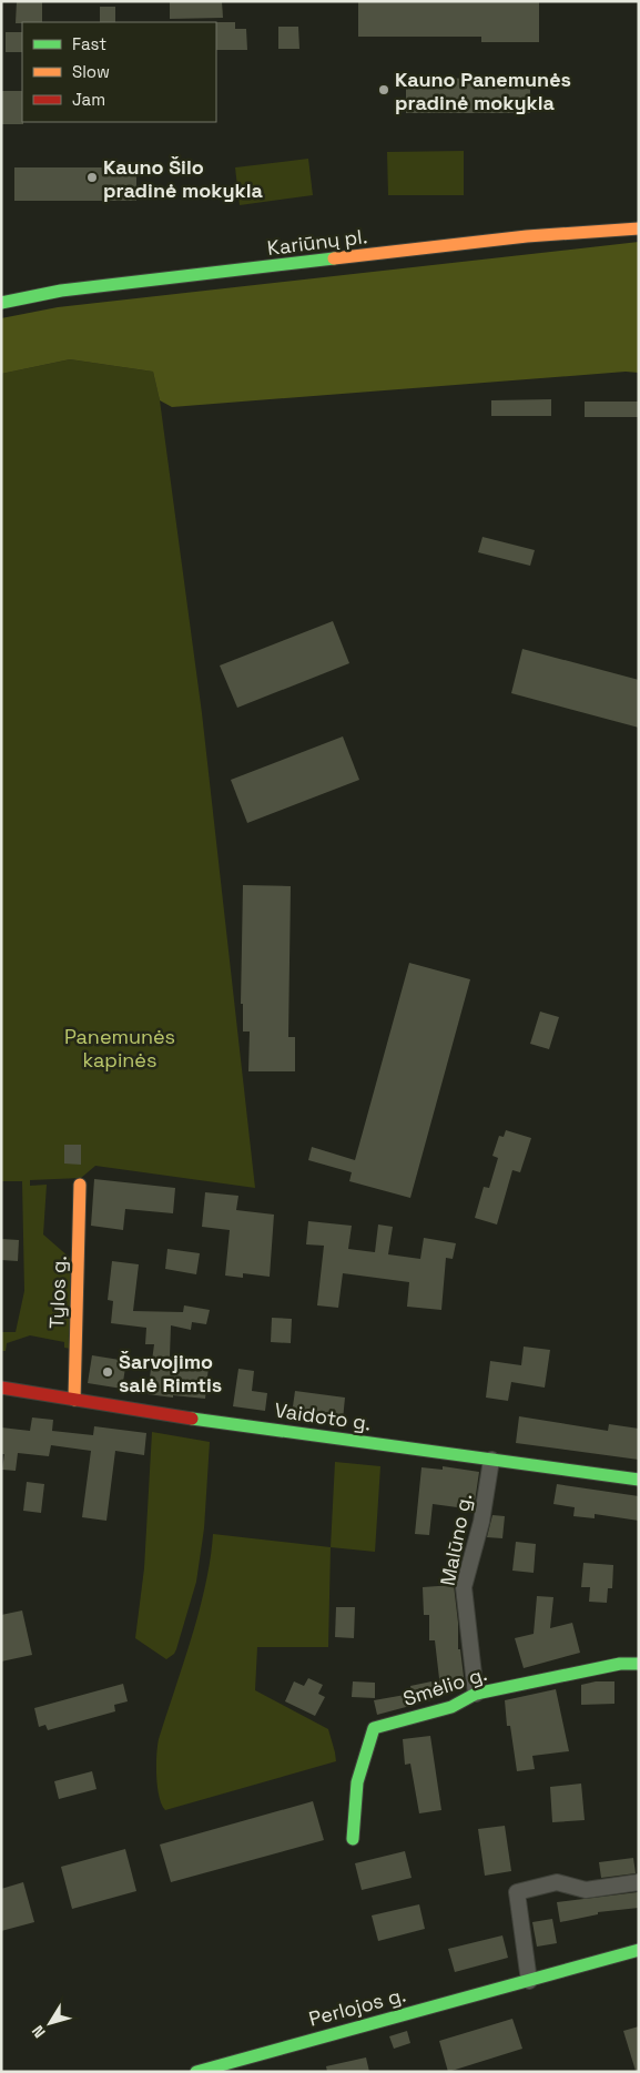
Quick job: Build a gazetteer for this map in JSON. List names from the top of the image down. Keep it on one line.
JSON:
{"streets":{"street":["Kariūnų pl.","Tylos g.","Vaidoto g.","Malūno g.","Smėlio g.","Perlojos g."]},"crossings":[["Tylos g.","Vaidoto g."],["Vaidoto g.","Malūno g."],["Malūno g.","Smėlio g."]],"parks":["Panemunės kapinės"],"places":["Kauno Panemunės pradinė mokykla","Kauno Šilo pradinė mokykla","Šarvojimo salė Rimtis"],"legend":["Fast","Slow","Jam"],"north":"bottom left"}
